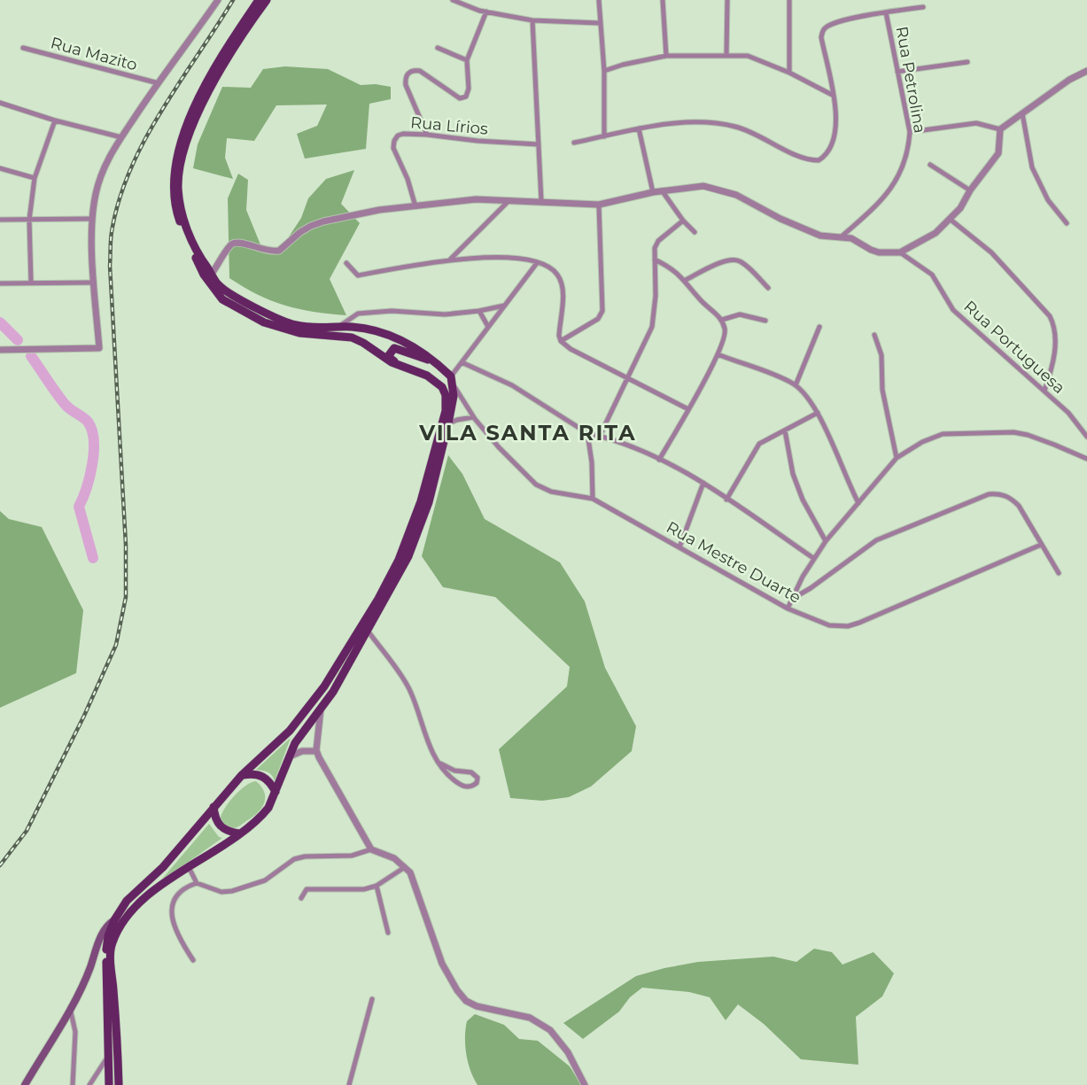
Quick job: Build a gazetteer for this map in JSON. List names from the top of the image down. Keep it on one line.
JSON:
{"streets":{"street":["Rua Mazito","Rua Petrolina","Rua Lírios","Rua Portuguesa","Rua Mestre Duarte"]},"districts":["VILA SANTA RITA"]}
